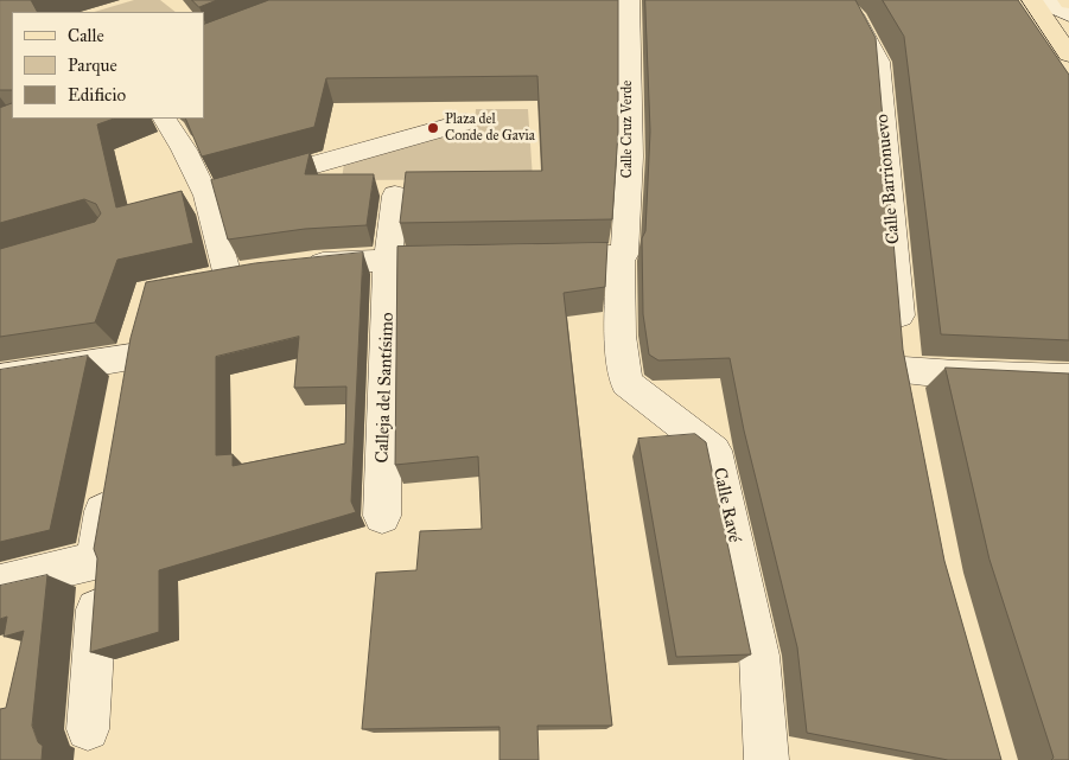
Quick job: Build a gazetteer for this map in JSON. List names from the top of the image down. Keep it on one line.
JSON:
{"streets":{"street":["Calle Cruz Verde","Calle Barrionuevo","Calleja del Santísimo","Calle Ravé"]},"crossings":[["Calle Cruz Verde","Calle Ravé"]],"places":["Plaza del Conde de Gavia"],"legend":["Calle","Parque","Edificio"]}
